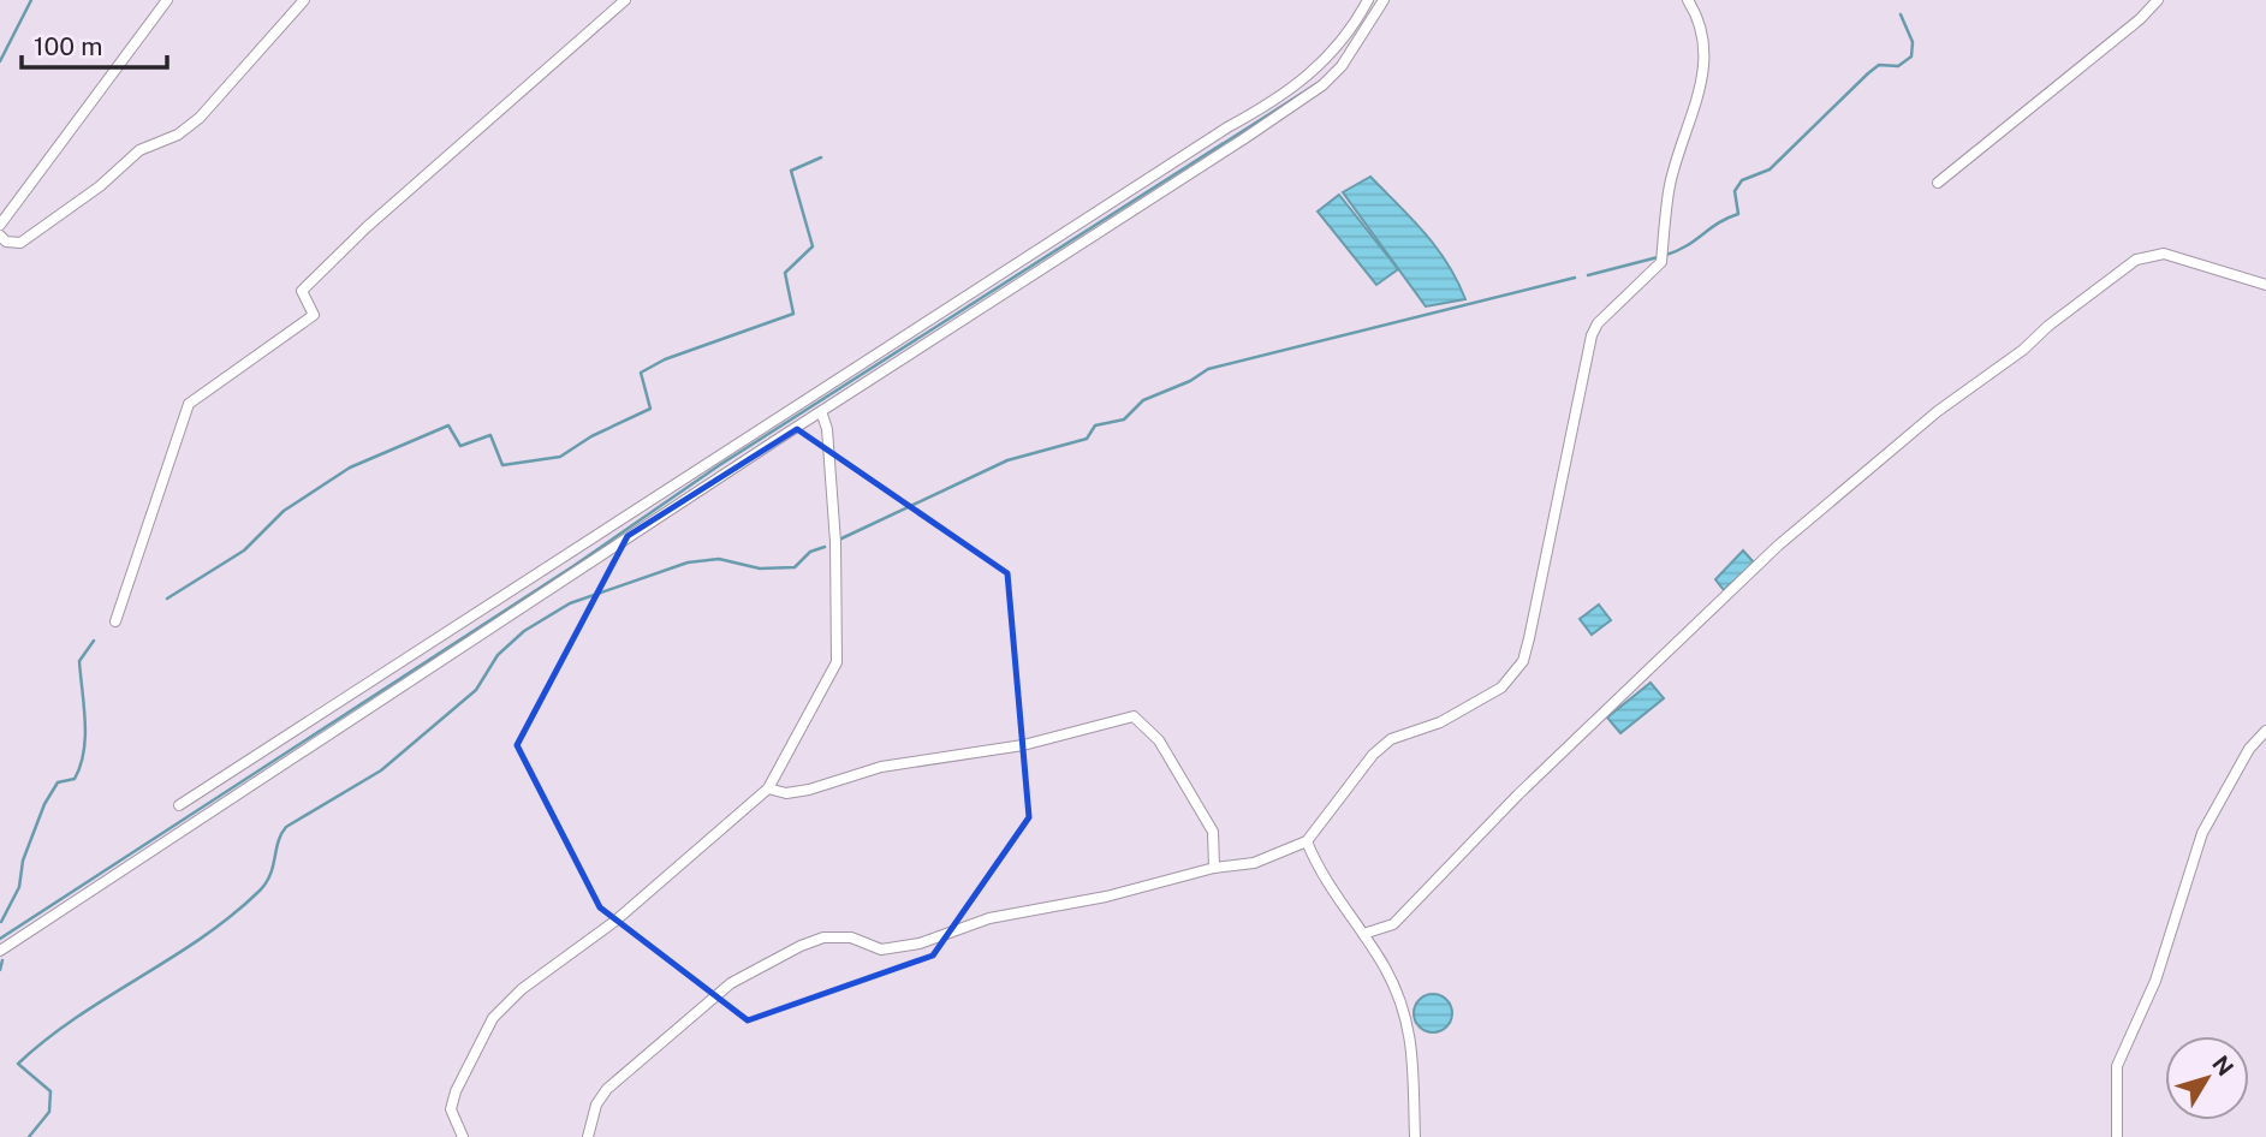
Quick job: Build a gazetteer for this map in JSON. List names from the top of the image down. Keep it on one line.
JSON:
{"scale_bar":"100 m","north":"top right"}
